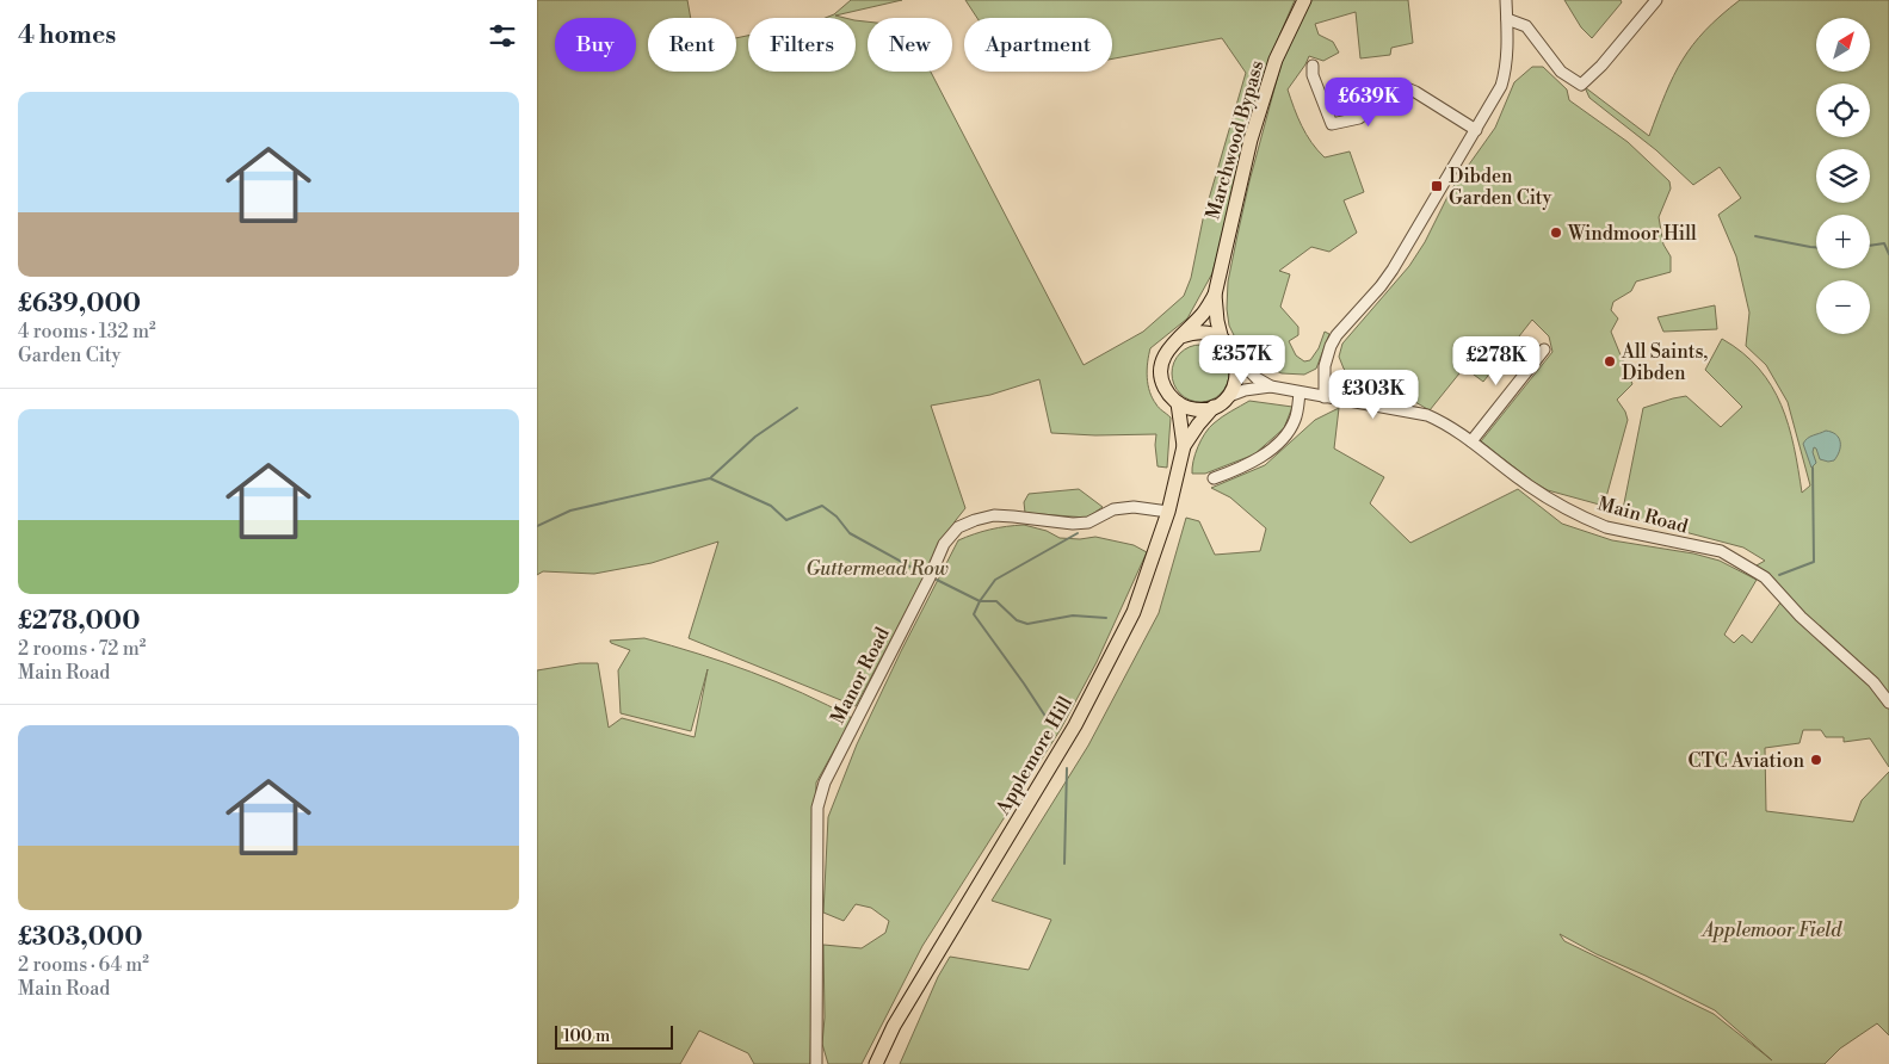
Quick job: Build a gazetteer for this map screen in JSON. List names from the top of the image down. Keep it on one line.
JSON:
{"streets":{"main road":["Marchwood Bypass","Applemore Hill"],"street":["Main Road","Manor Road"]},"crossings":[["Marchwood Bypass","Main Road"],["Marchwood Bypass","Applemore Hill"],["Main Road","Applemore Hill"],["Manor Road","Applemore Hill"]],"parks":["Guttermead Row","Applemoor Field"],"places":{"transit":["Dibden Garden City"],"other":["Windmoor Hill","All Saints, Dibden","CTC Aviation"]},"scale_bar":"100 m","north":"top right","page":{"heading":"4 homes","map_buttons":["+","−"],"chip":["Buy","Rent","Filters","New","Apartment"],"list":[{"name":"£639,000","note":"4 rooms · 132 m² · Garden City"},{"name":"£278,000","note":"2 rooms · 72 m² · Main Road"},{"name":"£303,000","note":"2 rooms · 64 m² · Main Road"}],"price":["£639K","£357K","£278K","£303K"],"scale":"100 m"}}
